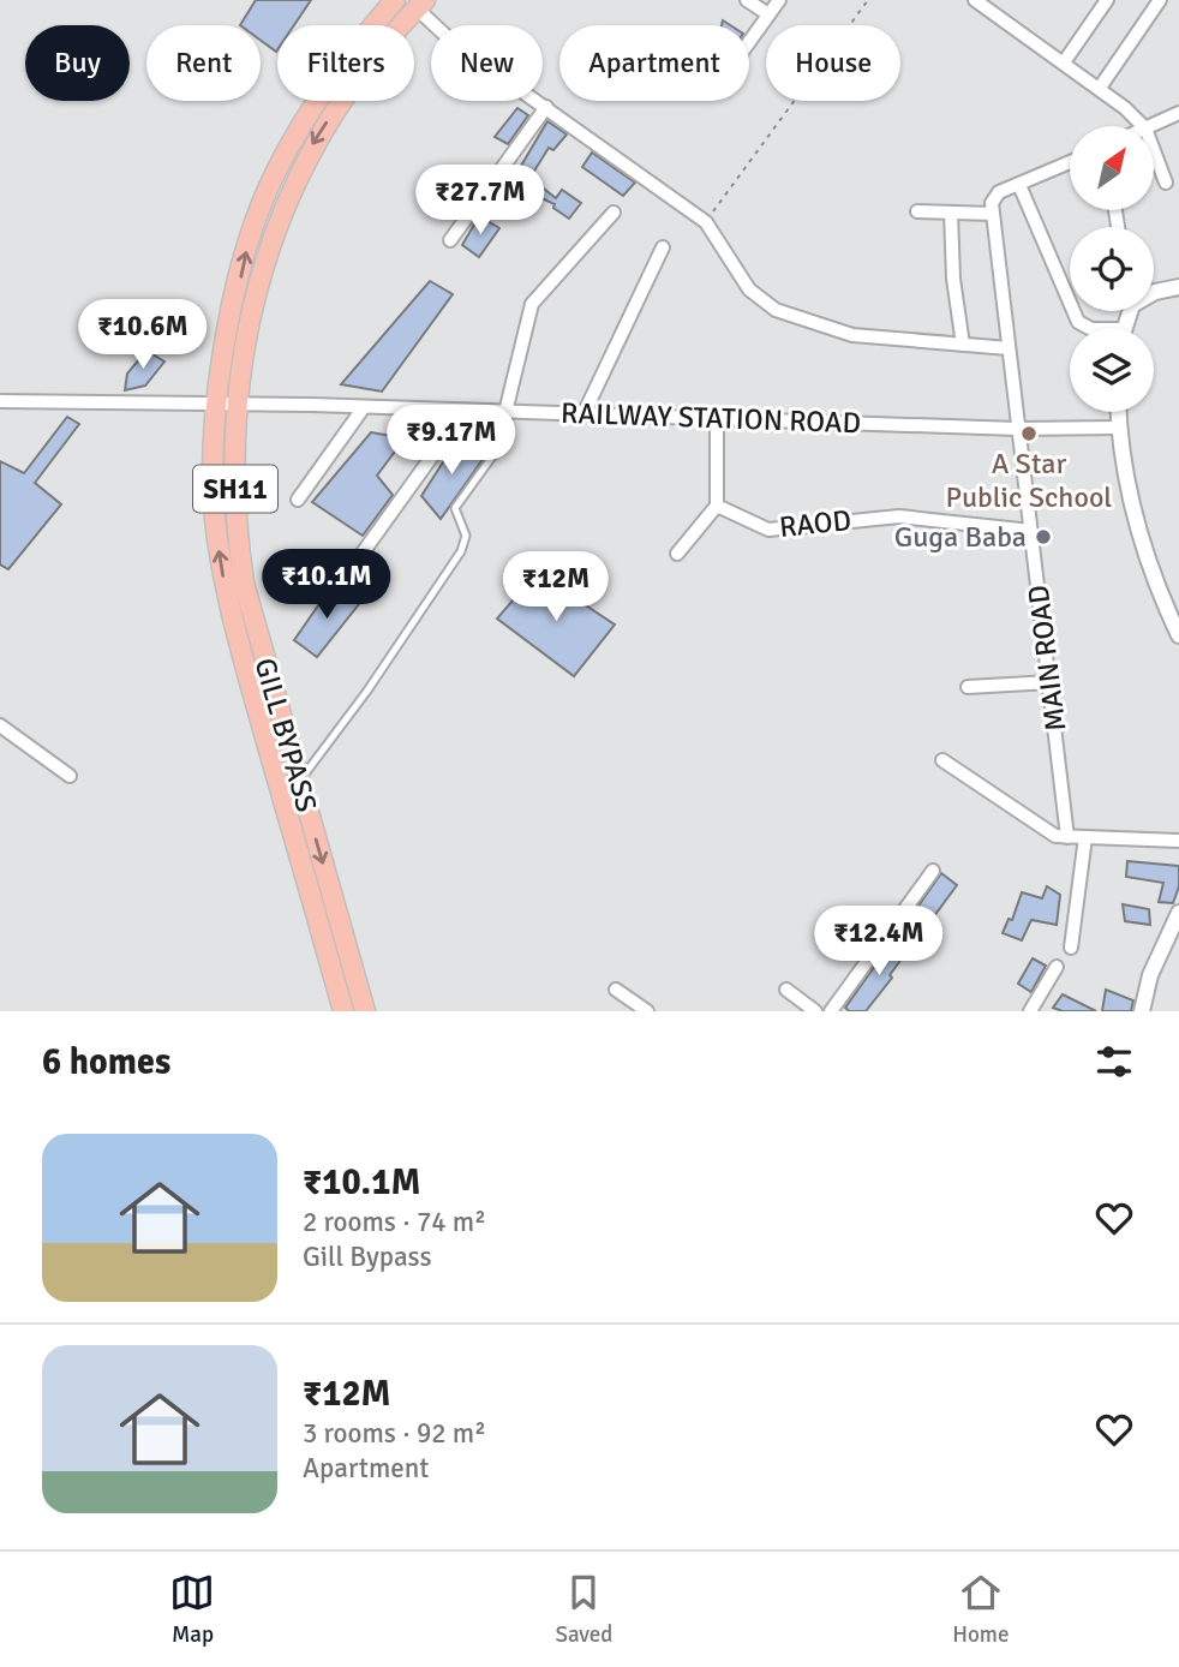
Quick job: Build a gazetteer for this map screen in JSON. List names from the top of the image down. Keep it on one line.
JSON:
{"streets":{"main road":["SH11","GILL BYPASS"],"street":["RAILWAY STATION ROAD","RAOD","MAIN ROAD"]},"crossings":[["RAILWAY STATION ROAD","MAIN ROAD"],["RAILWAY STATION ROAD","GILL BYPASS"],["RAOD","MAIN ROAD"]],"places":["A Star Public School","Guga Baba"],"north":"top right","page":{"chip":["Buy","Rent","Filters","New","Apartment","House"],"price":["₹27.7M","₹10.6M","₹9.17M","₹10.1M","₹12M","₹12.4M"],"heading":"6 homes","list":[{"name":"₹10.1M","note":"2 rooms · 74 m² · Gill Bypass"},{"name":"₹12M","note":"3 rooms · 92 m² · Apartment"}],"tabs":["Map","Saved","Home"]}}
